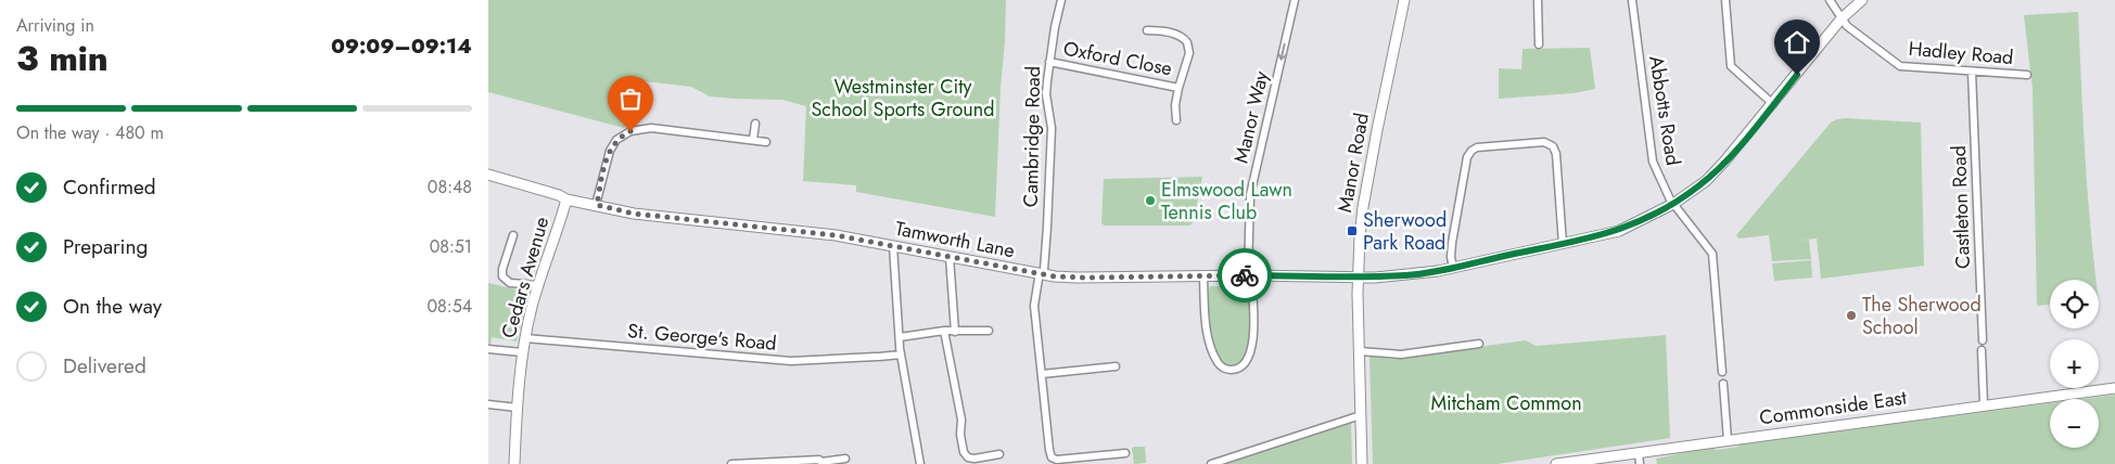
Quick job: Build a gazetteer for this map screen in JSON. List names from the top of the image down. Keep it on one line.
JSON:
{"streets":{"street":["Hadley Road","Oxford Close","Abbotts Road","Manor Way","Cambridge Road","Manor Road","Castleton Road","Tamworth Lane","Cedars Avenue","St. George's Road","Commonside East"]},"crossings":[["Hadley Road","Castleton Road"],["Oxford Close","Cambridge Road"],["Manor Way","Tamworth Lane"],["Cambridge Road","Tamworth Lane"],["Manor Road","Tamworth Lane"],["Tamworth Lane","Cedars Avenue"],["Cedars Avenue","St. George's Road"]],"one_way":["Manor Way"],"parks":["Westminster City School Sports Ground","Mitcham Common"],"places":{"other":["Elmswood Lawn Tennis Club","The Sherwood School"],"transit":["Sherwood Park Road"]},"page":{"heading":["3 min","Arriving in","09:09–09:14"],"bar":"On the way · 480 m","list":[["Confirmed","08:48"],["Preparing","08:51"],["On the way","08:54"],"Delivered"],"map_buttons":["+","−"]}}
